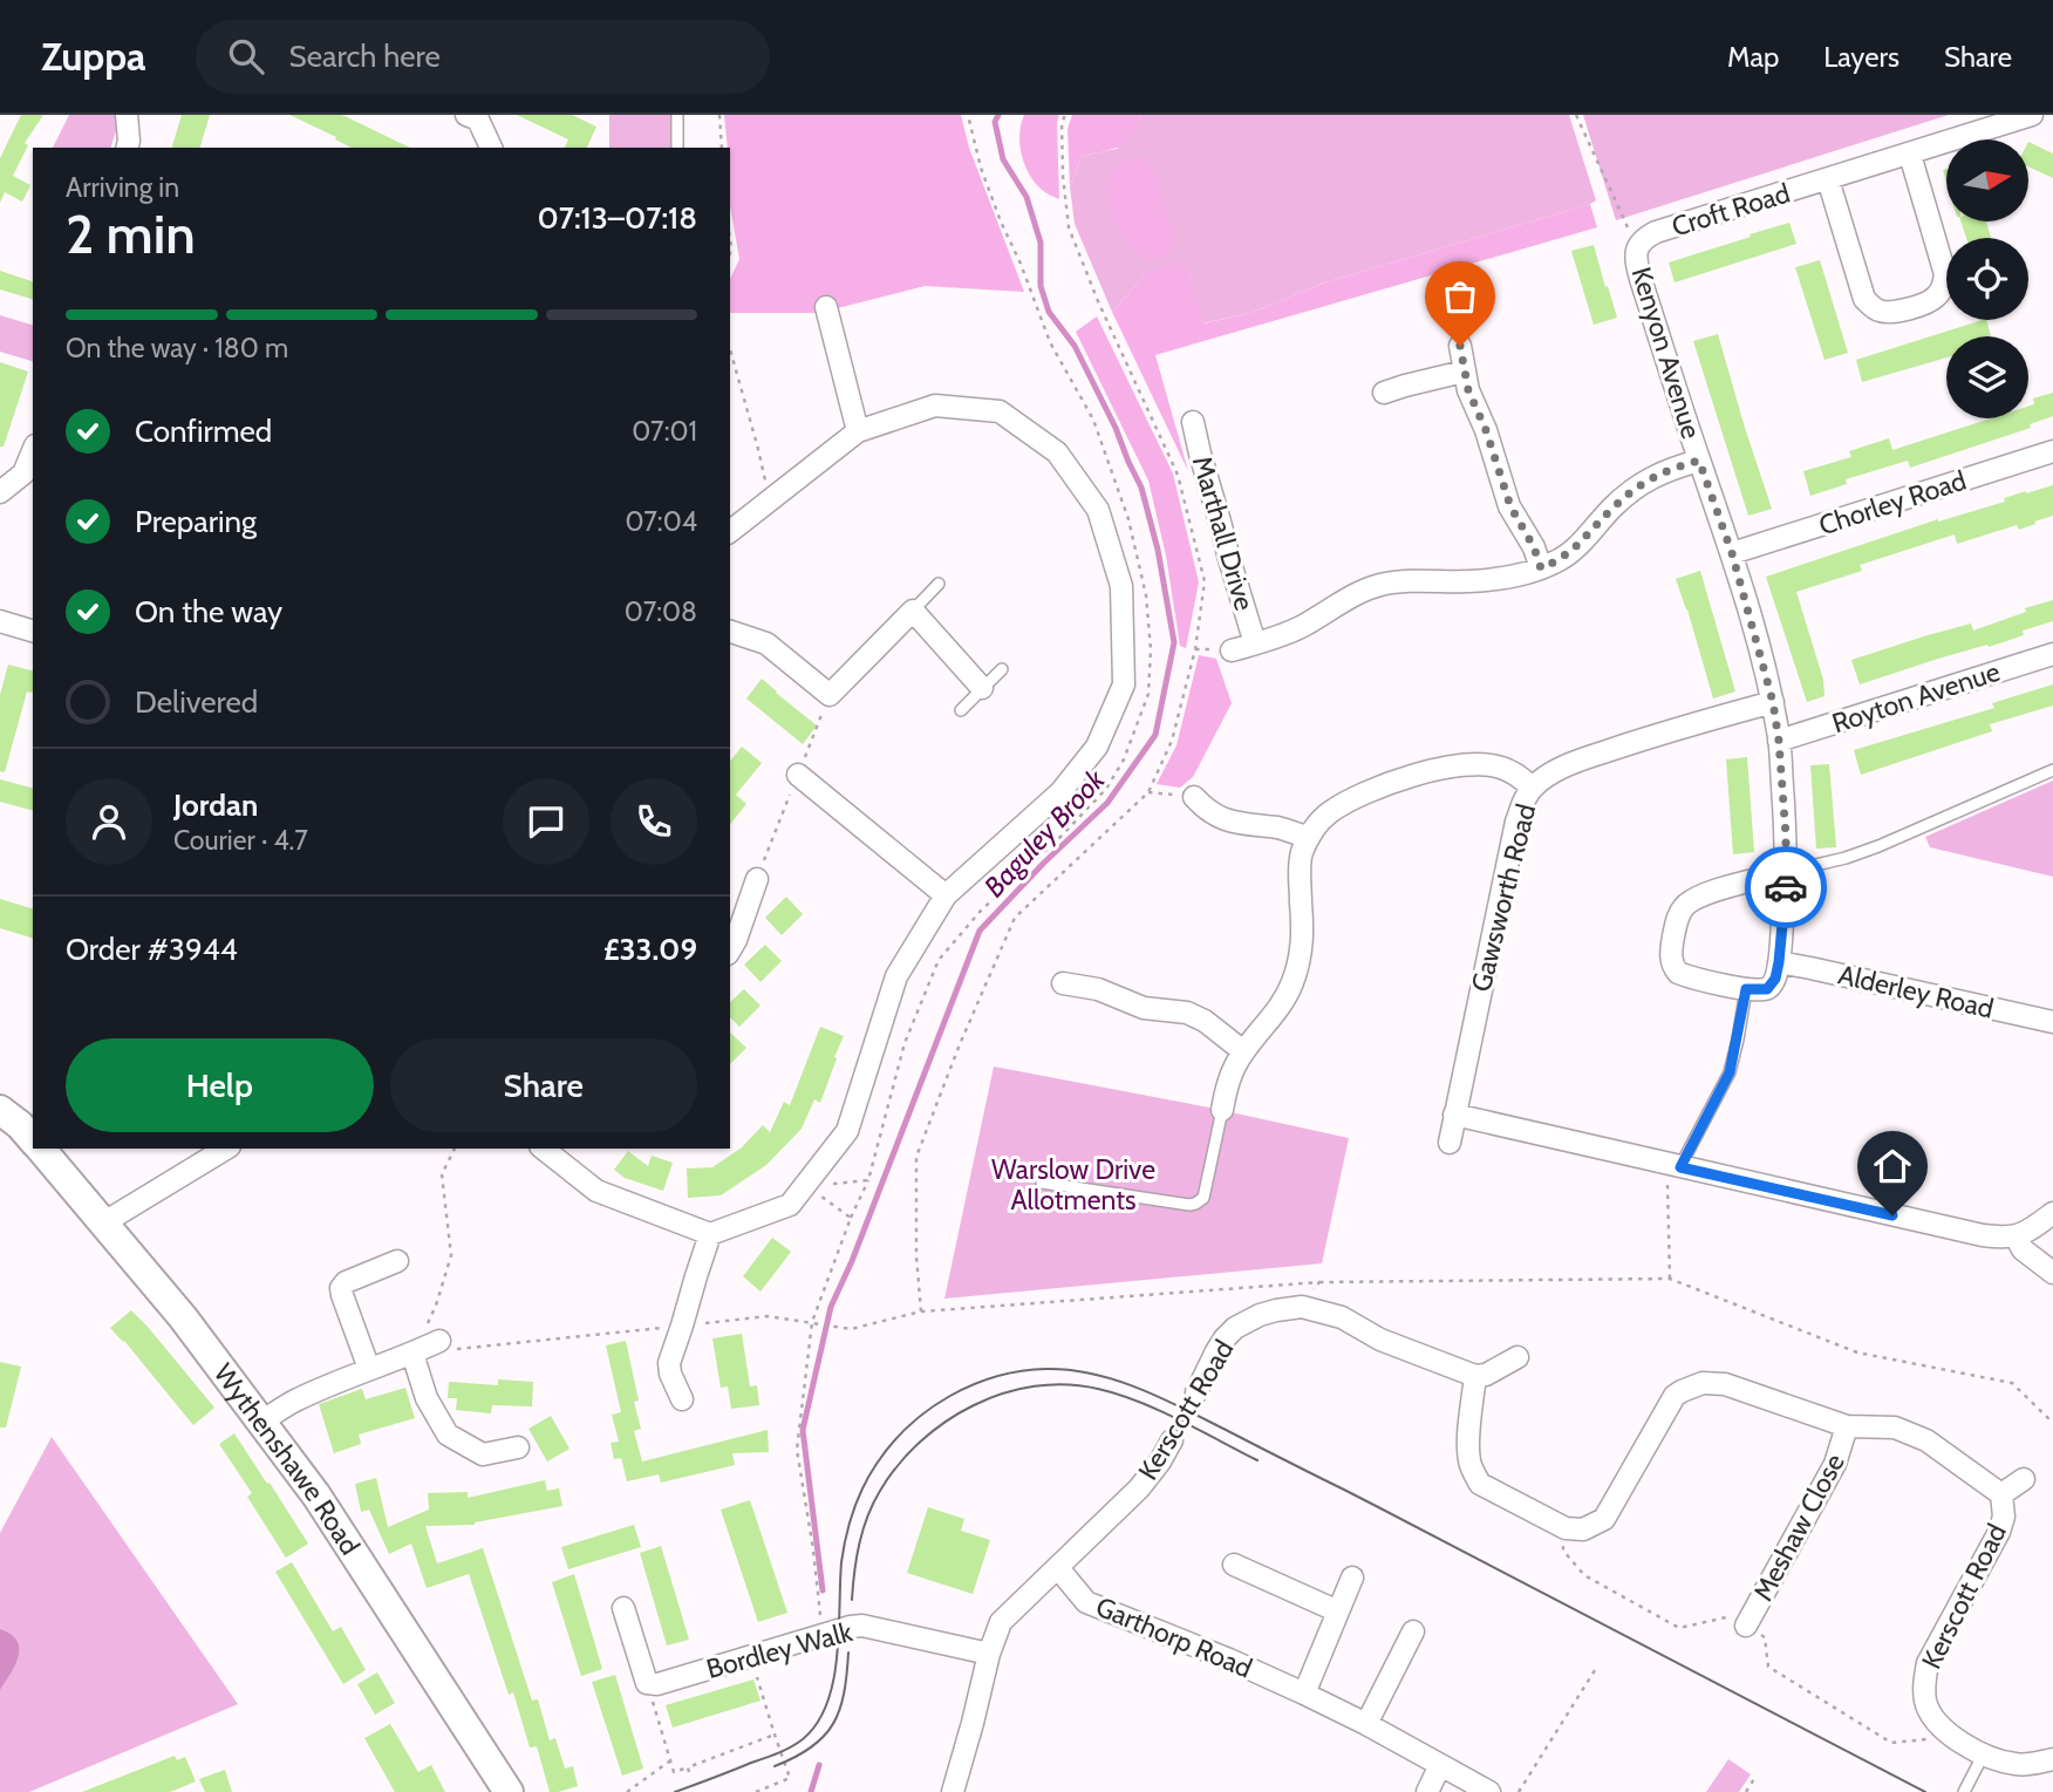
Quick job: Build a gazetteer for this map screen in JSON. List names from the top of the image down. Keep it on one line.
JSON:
{"streets":{"main road":["Wythenshawe Road"],"street":["Croft Road","Kenyon Avenue","Chorley Road","Marthall Drive","Royton Avenue","Gawsworth Road","Alderley Road","Kerscott Road","Meshaw Close","Garthorp Road","Bordley Walk"]},"crossings":[["Croft Road","Kenyon Avenue"],["Kenyon Avenue","Chorley Road"],["Kenyon Avenue","Marthall Drive"],["Kenyon Avenue","Royton Avenue"],["Kenyon Avenue","Gawsworth Road"],["Kenyon Avenue","Alderley Road"],["Kerscott Road","Meshaw Close"],["Kerscott Road","Garthorp Road"]],"water":["Baguley Brook"],"parks":["Warslow Drive Allotments"],"north":"right","page":{"header":"Zuppa","search":"Search here","nav":["Map","Layers","Share"],"heading":["2 min","Arriving in","07:13–07:18"],"panel":["Jordan","Courier · 4.7","Order #3944","£33.09"],"bar":"On the way · 180 m","list":[["Confirmed","07:01"],["Preparing","07:04"],["On the way","07:08"],"Delivered"],"buttons":["Help","Share"]}}
